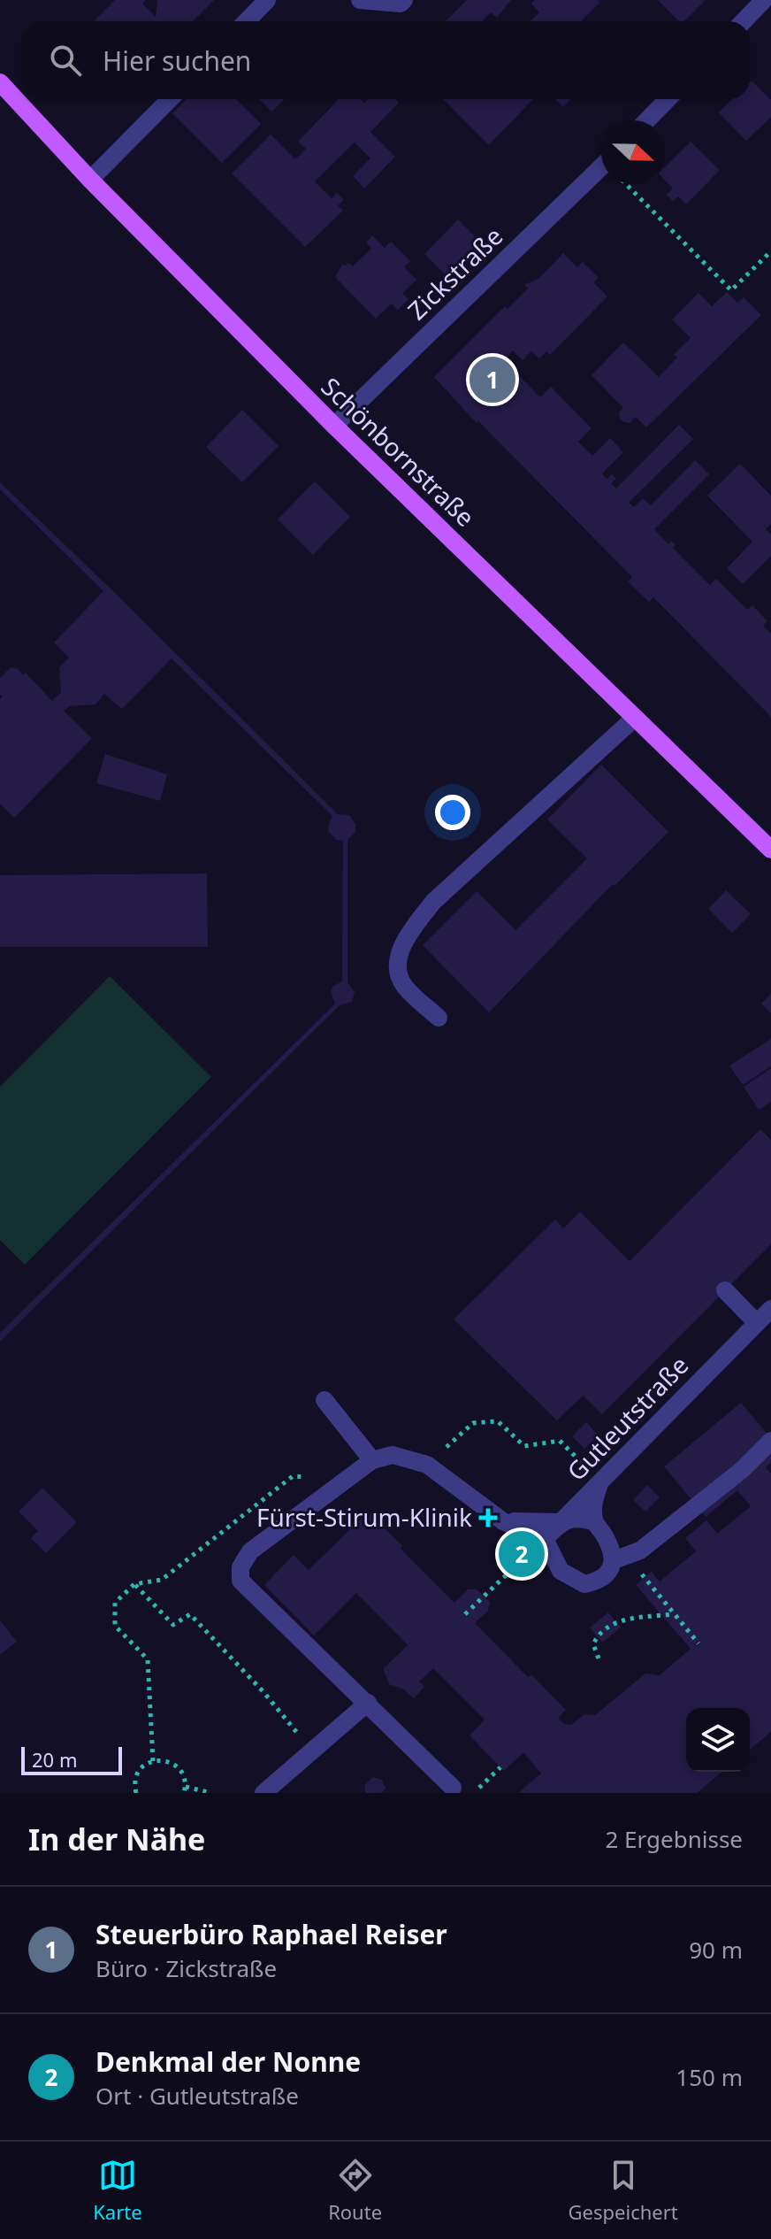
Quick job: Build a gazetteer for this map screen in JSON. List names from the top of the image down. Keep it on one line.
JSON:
{"streets":{"main road":["Schönbornstraße"],"street":["Zickstraße","Gutleutstraße"]},"crossings":[["Zickstraße","Schönbornstraße"]],"places":{"health":["Fürst-Stirum-Klinik"]},"scale_bar":"20 m","north":"right","page":{"search":"Hier suchen","pins":["1","2"],"scale":"20 m","heading":["In der Nähe","2 Ergebnisse"],"list":[{"mark":"1","name":"Steuerbüro Raphael Reiser","note":"Büro · Zickstraße","value":"90 m"},{"mark":"2","name":"Denkmal der Nonne","note":"Ort · Gutleutstraße","value":"150 m"}],"nav":["Karte","Route","Gespeichert"]}}
